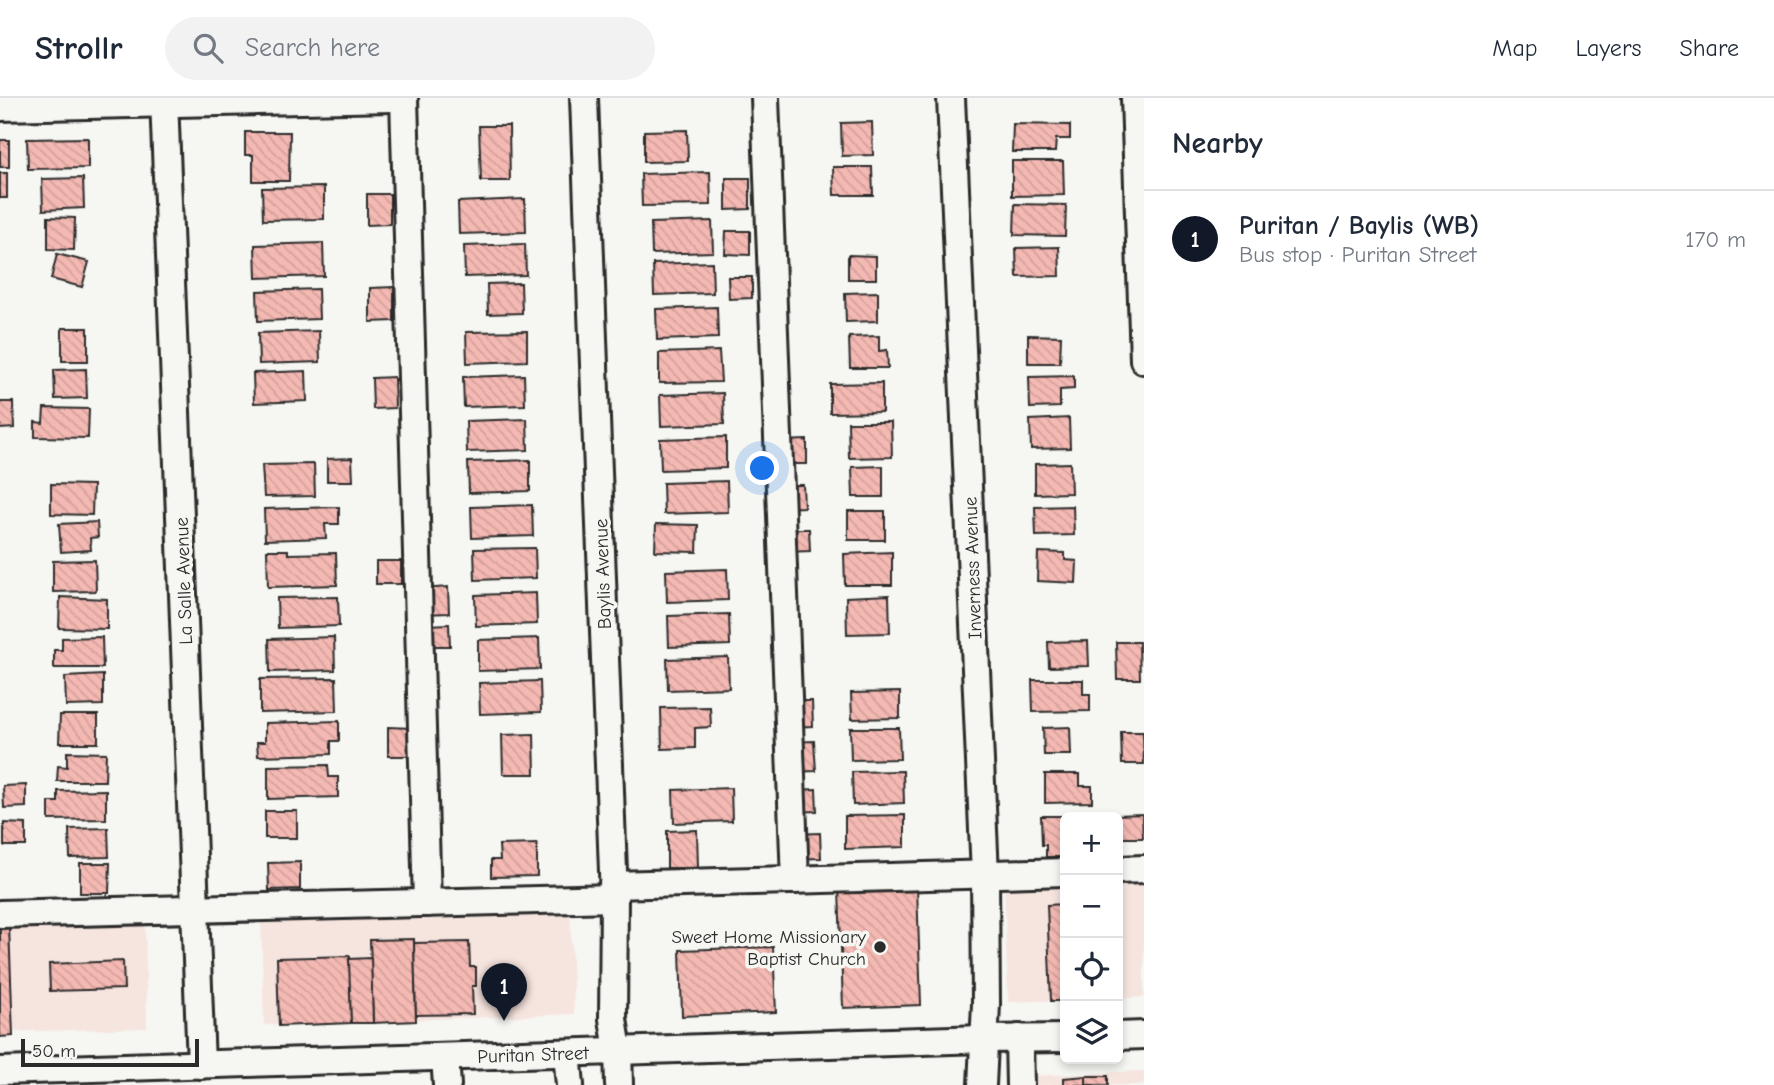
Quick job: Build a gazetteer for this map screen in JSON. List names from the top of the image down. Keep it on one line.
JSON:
{"streets":{"street":["Inverness Avenue","Baylis Avenue","La Salle Avenue","Puritan Street"]},"crossings":[["Inverness Avenue","Puritan Street"],["Baylis Avenue","Puritan Street"],["La Salle Avenue","Puritan Street"]],"places":["Sweet Home Missionary Baptist Church"],"scale_bar":"50 m","page":{"header":"Strollr","search":"Search here","nav":["Map","Layers","Share"],"heading":"Nearby","list":[{"mark":"1","name":"Puritan / Baylis (WB)","note":"Bus stop · Puritan Street","value":"170 m"}],"map_buttons":["+","−"],"pins":"1","scale":"50 m"}}
